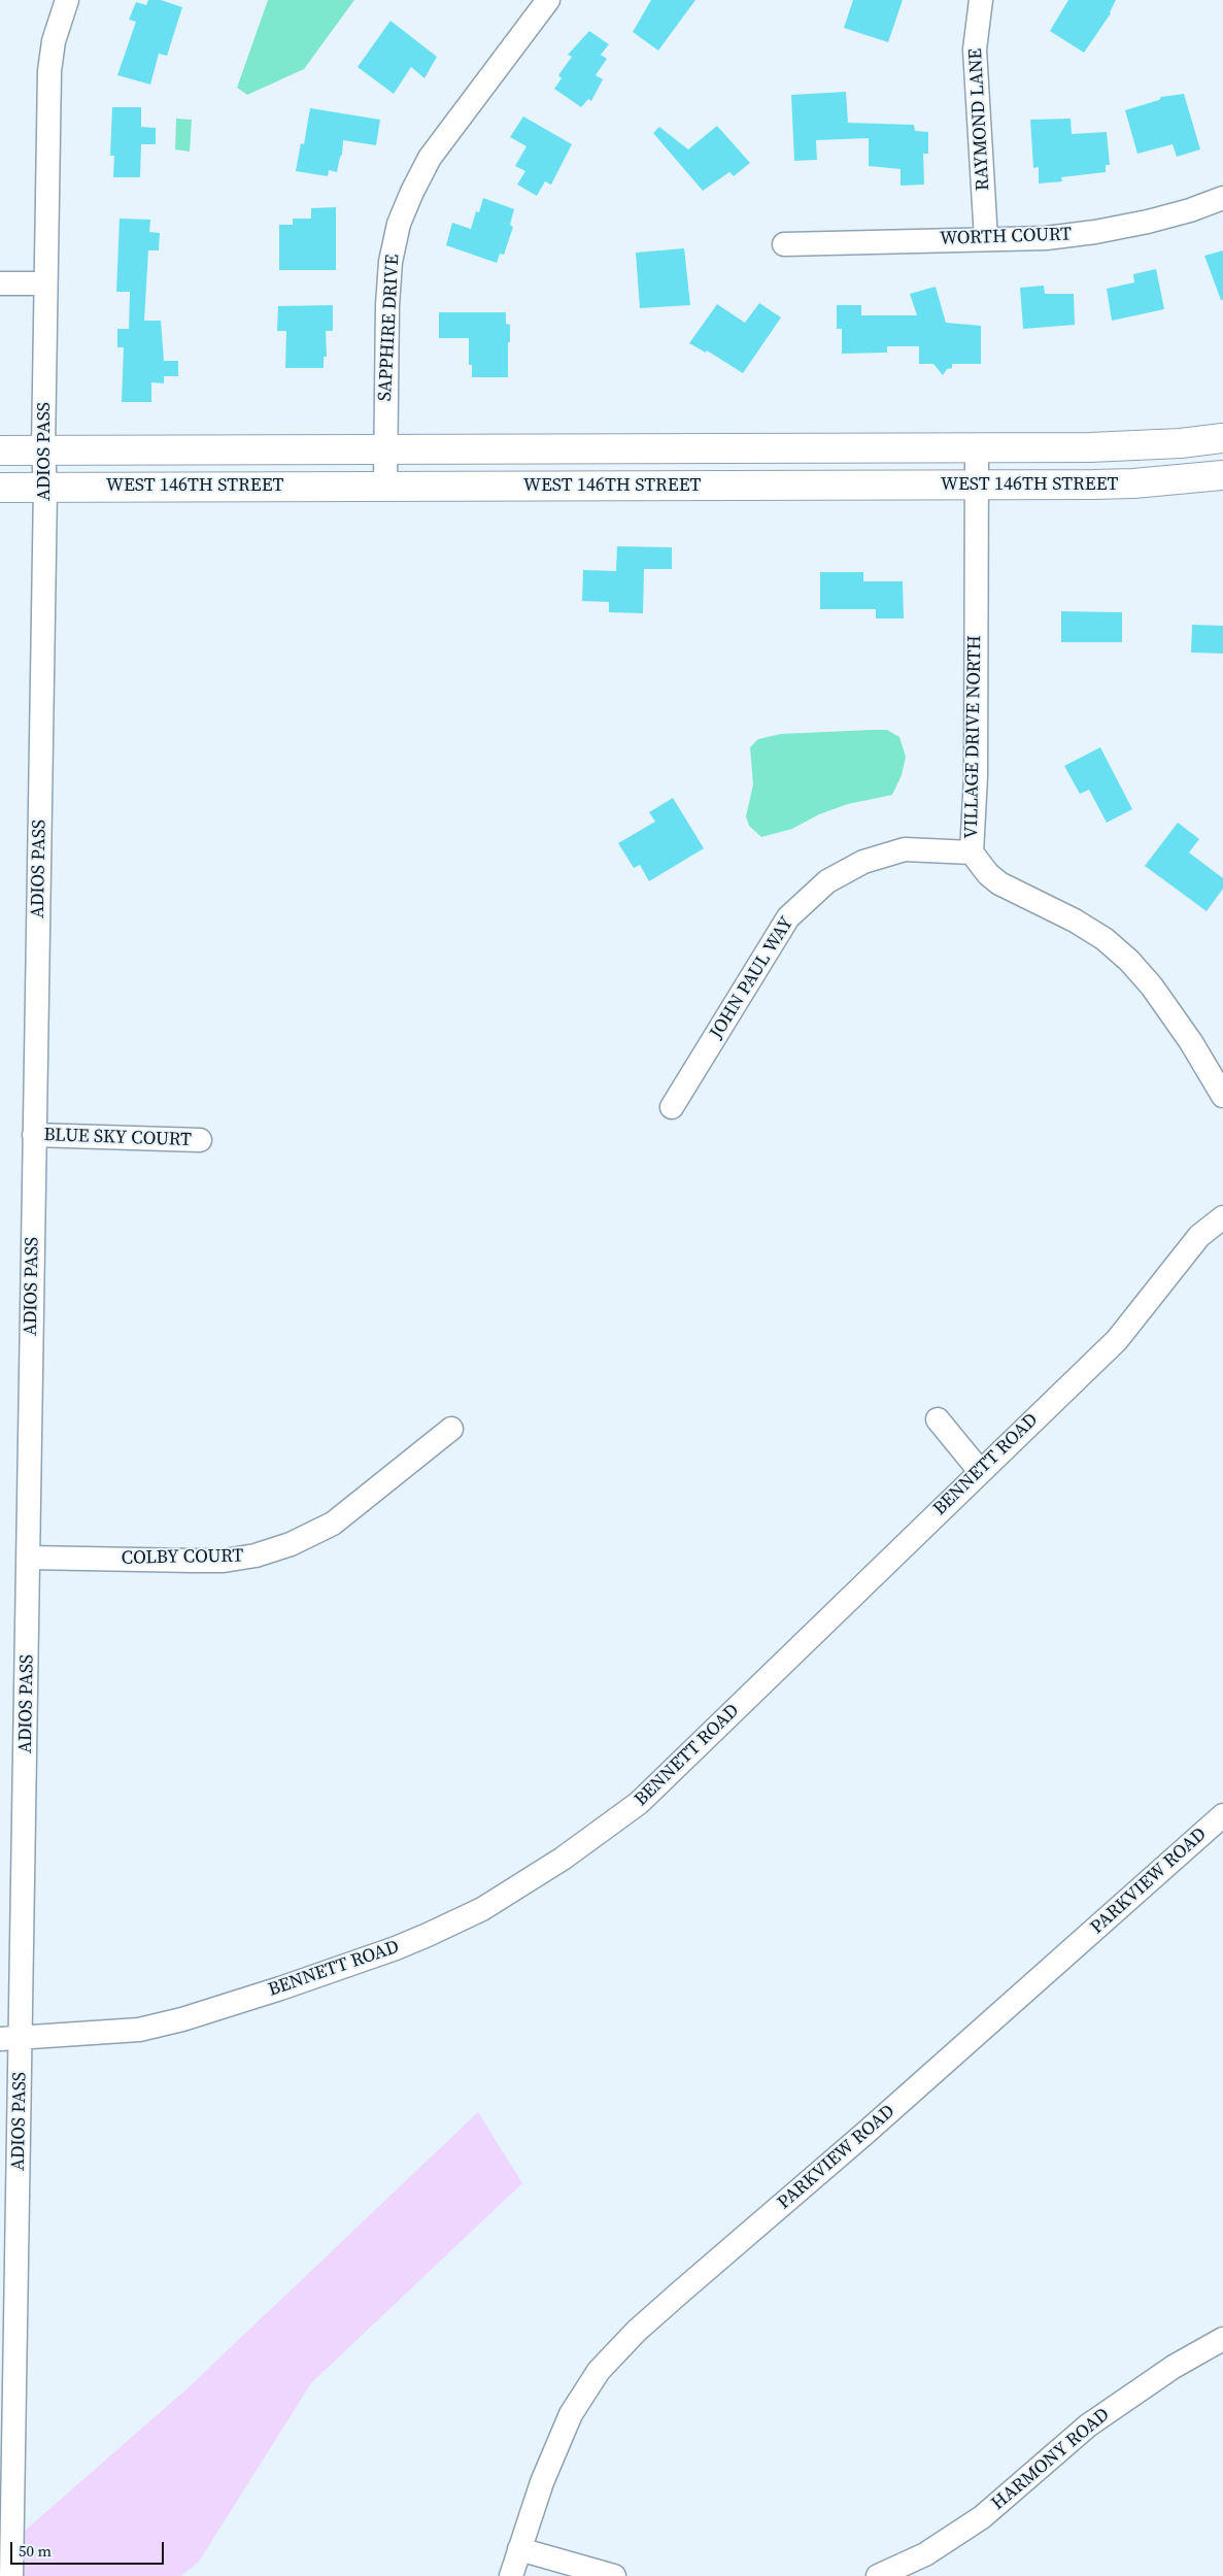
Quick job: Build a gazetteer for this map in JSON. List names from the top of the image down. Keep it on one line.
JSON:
{"streets":{"main road":["WEST 146TH STREET"],"street":["RAYMOND LANE","WORTH COURT","SAPPHIRE DRIVE","ADIOS PASS","VILLAGE DRIVE NORTH","JOHN PAUL WAY","BLUE SKY COURT","BENNETT ROAD","COLBY COURT","PARKVIEW ROAD","HARMONY ROAD"]},"crossings":[["RAYMOND LANE","WORTH COURT"],["SAPPHIRE DRIVE","WEST 146TH STREET"],["ADIOS PASS","WEST 146TH STREET"],["ADIOS PASS","BLUE SKY COURT"],["ADIOS PASS","BENNETT ROAD"],["ADIOS PASS","COLBY COURT"],["WEST 146TH STREET","VILLAGE DRIVE NORTH"],["VILLAGE DRIVE NORTH","JOHN PAUL WAY"]],"scale_bar":"50 m"}
